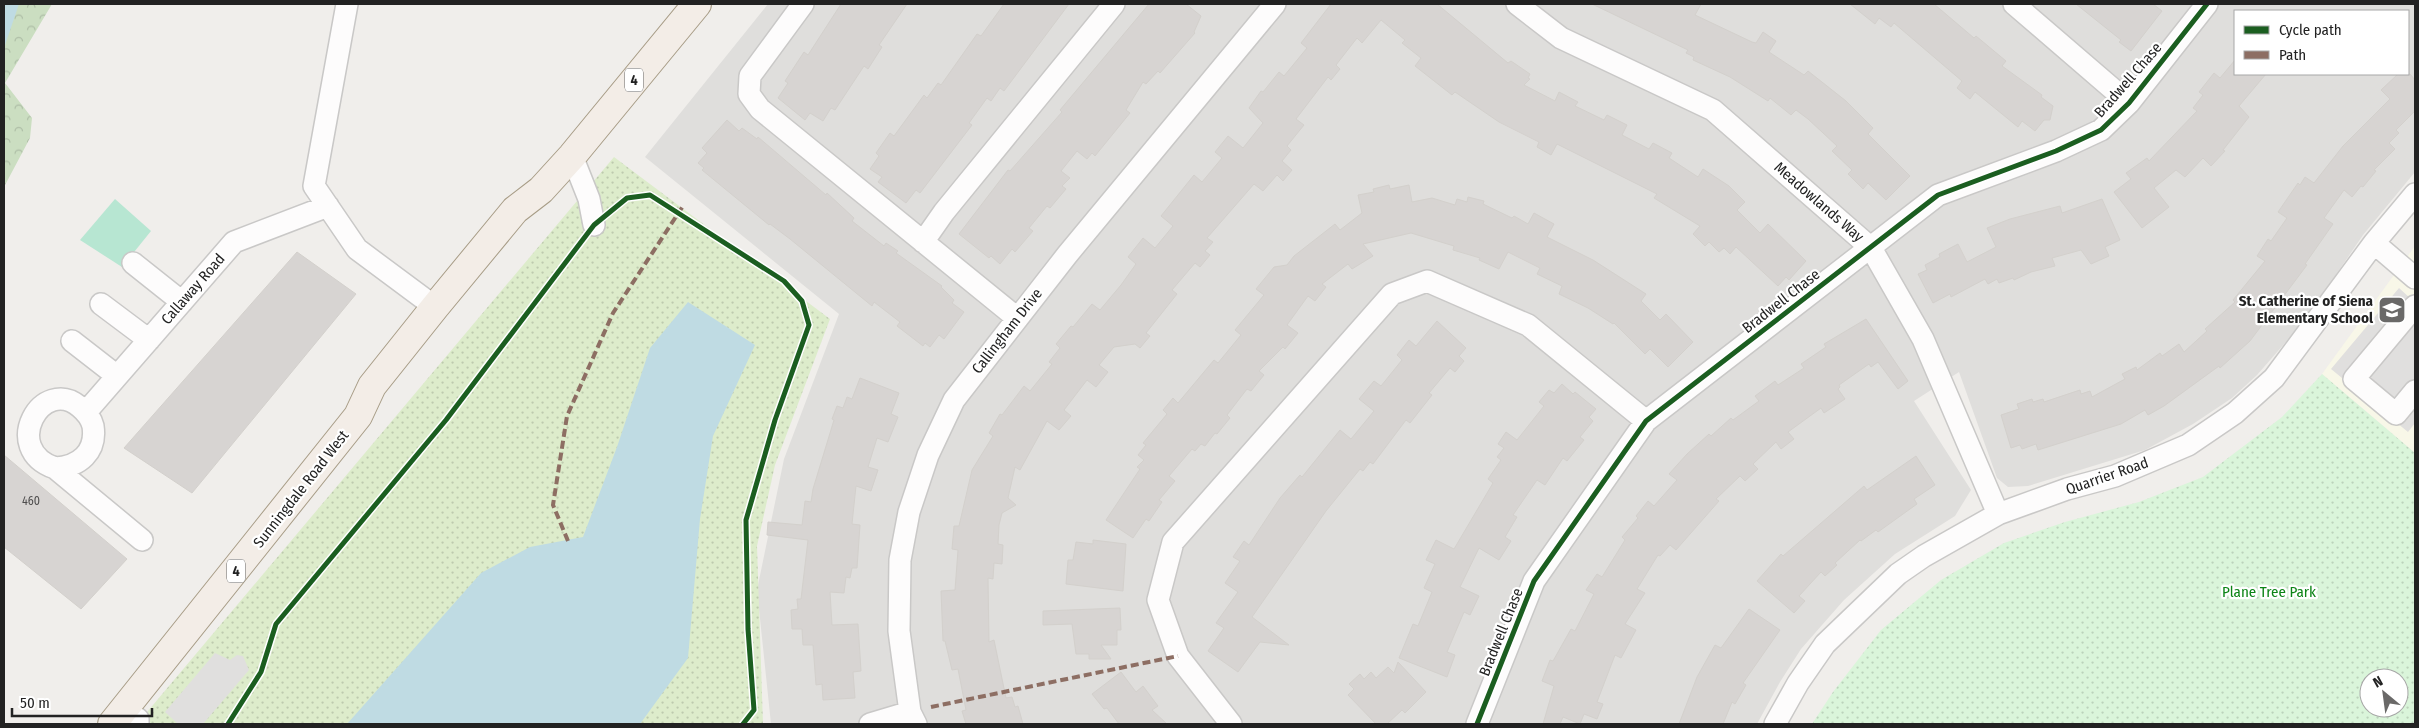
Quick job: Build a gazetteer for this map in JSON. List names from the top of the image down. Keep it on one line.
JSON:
{"streets":{"main road":["4","Sunningdale Road West"],"street":["Bradwell Chase","Meadowlands Way","Callaway Road","Callingham Drive","Quarrier Road"]},"crossings":[["Bradwell Chase","Meadowlands Way"],["Meadowlands Way","Quarrier Road"]],"parks":["Plane Tree Park"],"places":{"school or university":["St. Catherine of Siena Elementary School"]},"house_numbers":["460"],"legend":["Cycle path","Path"],"scale_bar":"50 m","north":"top left"}
